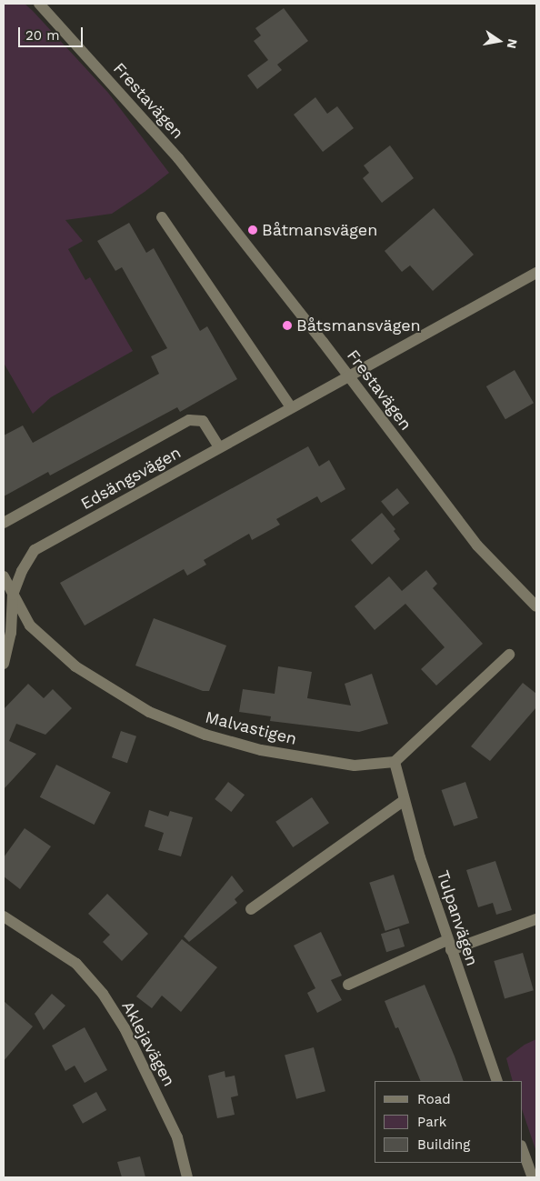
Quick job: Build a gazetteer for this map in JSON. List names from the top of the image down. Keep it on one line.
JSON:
{"streets":{"street":["Frestavägen","Edsängsvägen","Malvastigen","Tulpanvägen","Aklejavägen"]},"crossings":[["Frestavägen","Edsängsvägen"],["Edsängsvägen","Malvastigen"],["Malvastigen","Tulpanvägen"]],"places":["Båtmansvägen","Båtsmansvägen"],"legend":["Road","Park","Building"],"scale_bar":"20 m","north":"right"}
